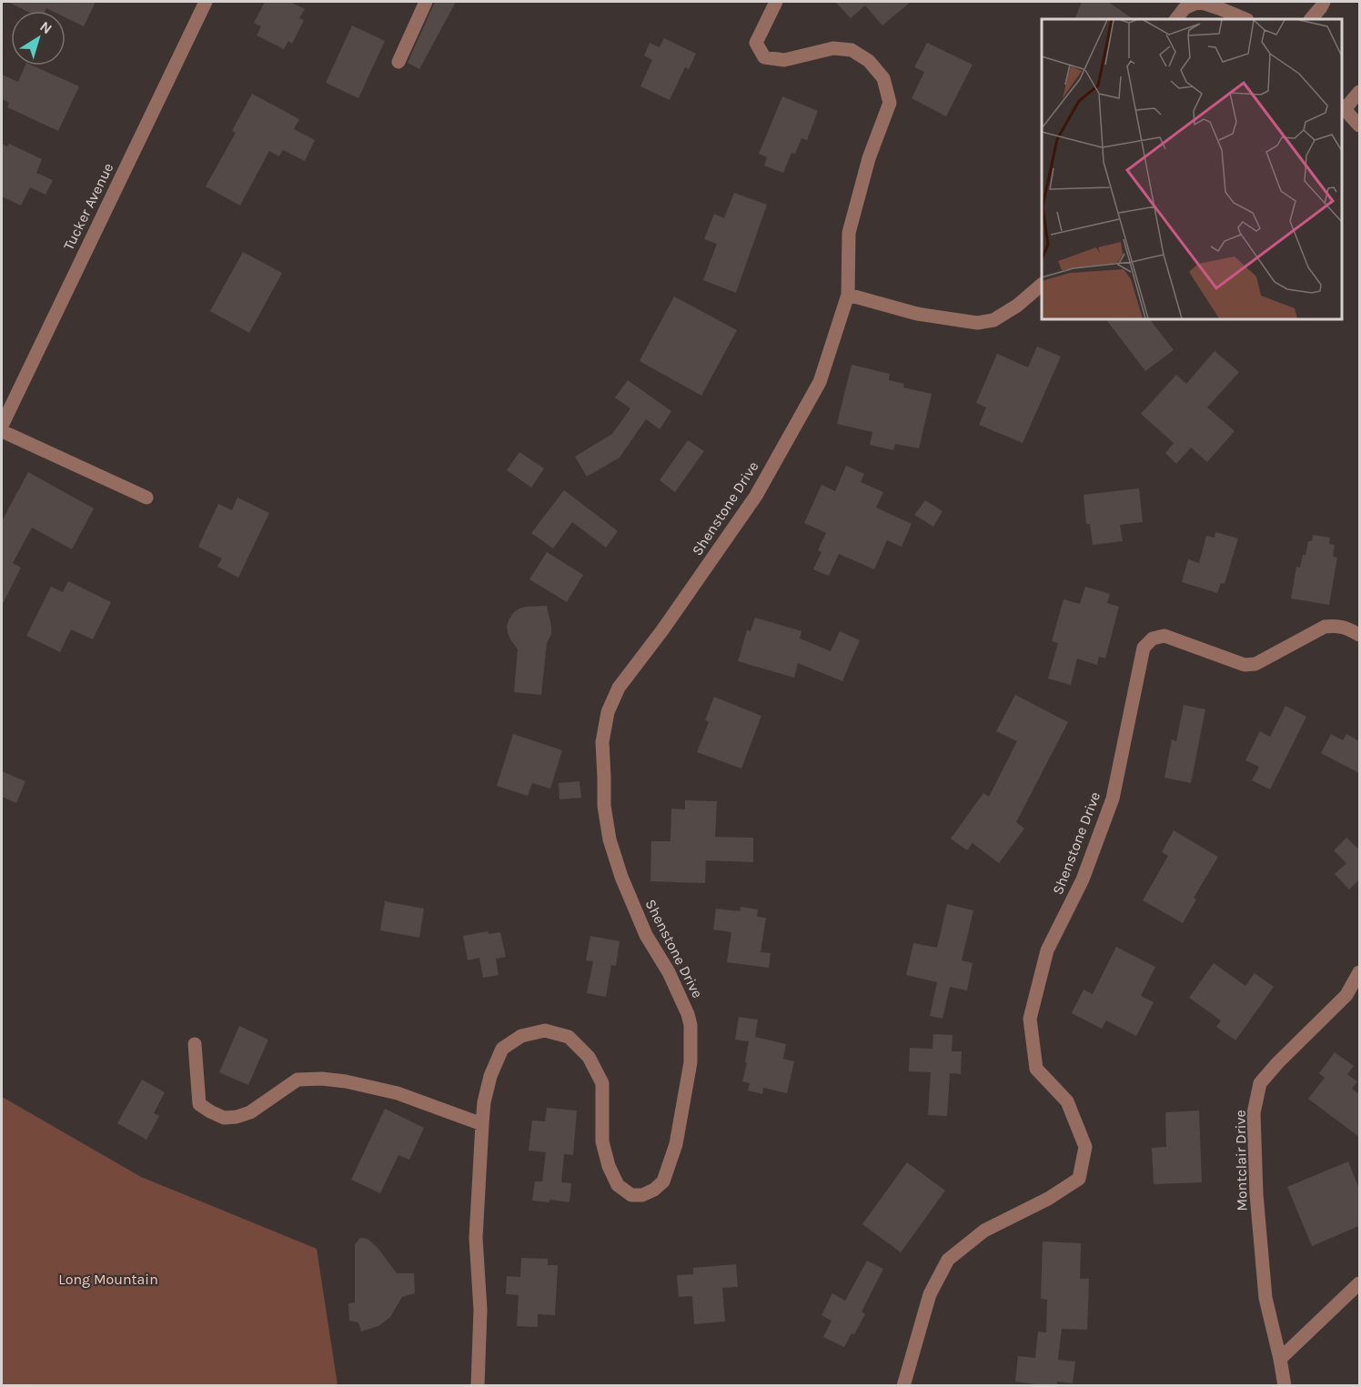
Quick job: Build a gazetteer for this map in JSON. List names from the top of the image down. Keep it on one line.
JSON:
{"streets":{"street":["Tucker Avenue","Shenstone Drive","Montclair Drive"]},"parks":["Long Mountain"],"north":"top right"}
